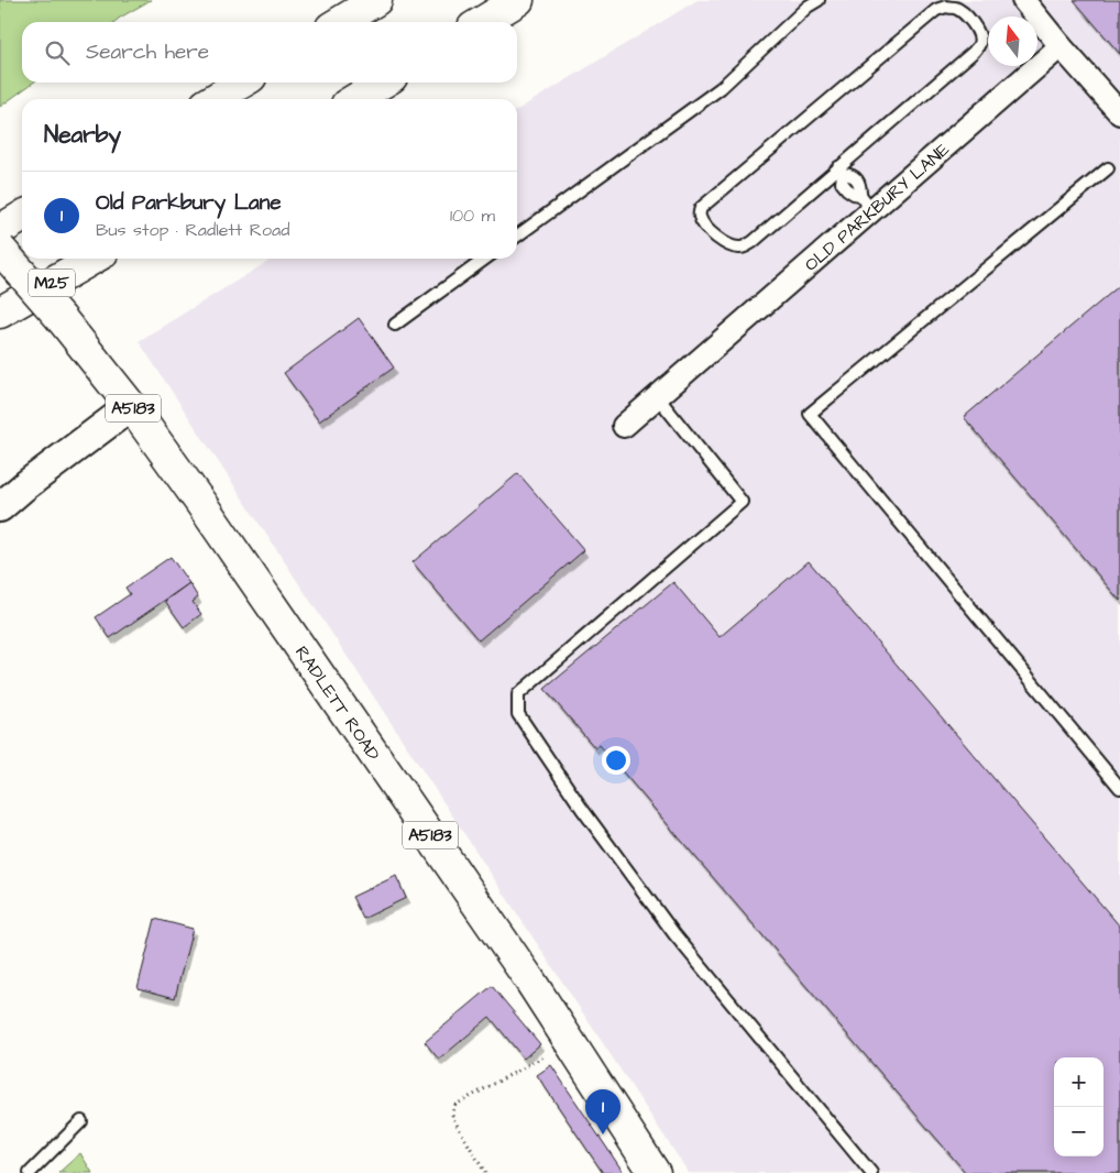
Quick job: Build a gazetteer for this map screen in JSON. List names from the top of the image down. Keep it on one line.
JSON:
{"streets":{"main road":["M25","A5183","RADLETT ROAD"],"street":["OLD PARKBURY LANE"]},"north":"top","page":{"search":"Search here","heading":"Nearby","list":[{"mark":"1","name":"Old Parkbury Lane","note":"Bus stop · Radlett Road","value":"100 m"}],"map_buttons":["+","−"],"pins":"1"}}
